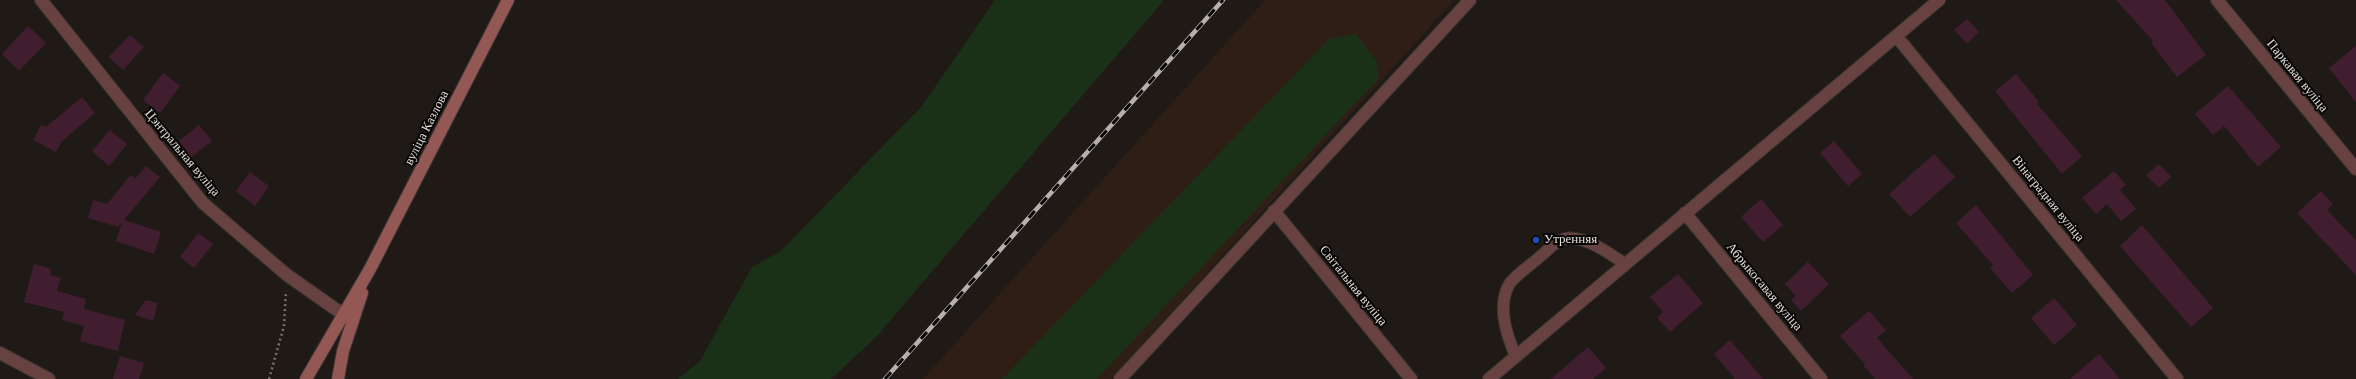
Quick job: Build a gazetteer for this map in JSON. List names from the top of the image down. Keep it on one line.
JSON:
{"streets":{"main road":["вуліца Казлова"],"street":["Паркавая вуліца","Цэнтральная вуліца","Вінаградная вуліца","Світальная вуліца","Абрыкосавая вуліца"]},"places":["Утренняя"]}
